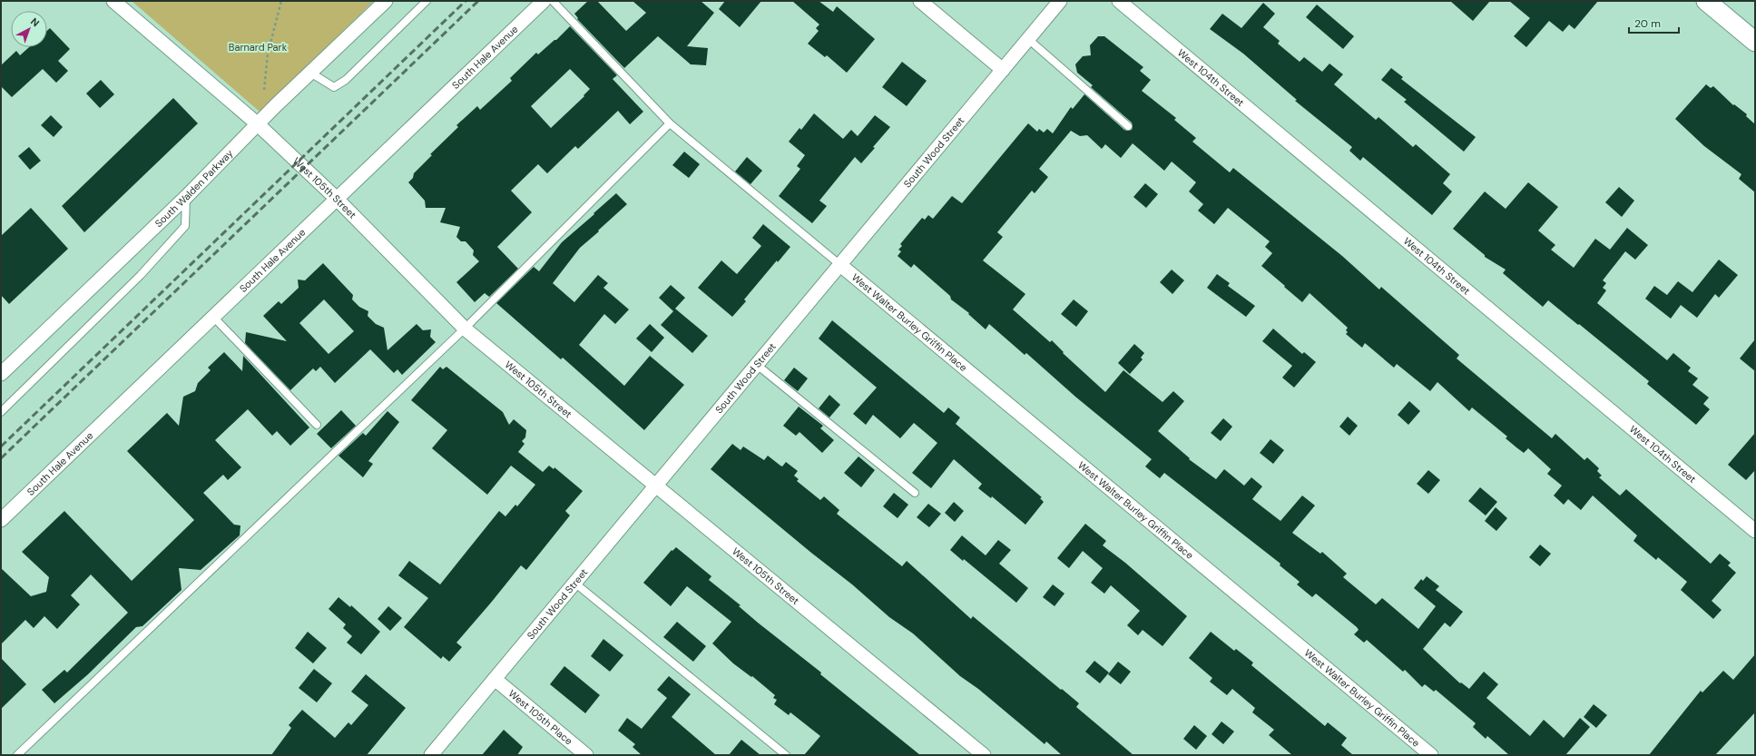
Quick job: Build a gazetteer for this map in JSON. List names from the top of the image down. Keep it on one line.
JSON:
{"streets":{"street":["South Hale Avenue","West 104th Street","South Wood Street","South Walden Parkway","West 105th Street","West Walter Burley Griffin Place","West 105th Place"]},"crossings":[["South Hale Avenue","West 105th Street"],["South Wood Street","West 105th Street"],["South Wood Street","West Walter Burley Griffin Place"],["South Wood Street","West 105th Place"],["South Walden Parkway","West 105th Street"]],"parks":["Barnard Park"],"scale_bar":"20 m","north":"top right"}
